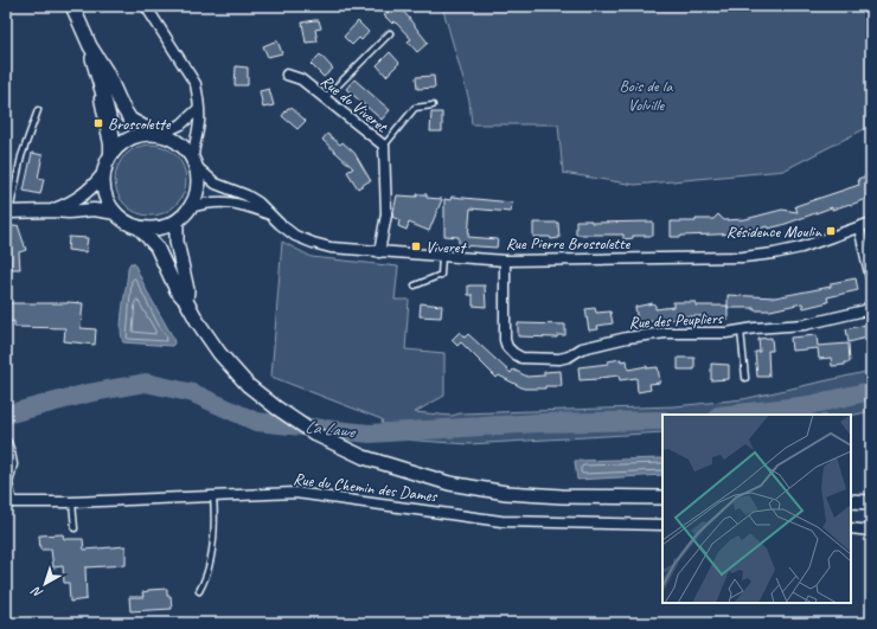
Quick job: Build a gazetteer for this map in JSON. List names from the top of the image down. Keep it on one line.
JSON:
{"streets":{"street":["Rue du Viveret","Rue Pierre Brossolette","Rue des Peupliers","Rue du Chemin des Dames"]},"crossings":[["Rue du Viveret","Rue Pierre Brossolette"],["Rue Pierre Brossolette","Rue des Peupliers"]],"water":["La Lawe"],"parks":["Bois de la Volville"],"places":{"transit":["Brossolette","Résidence Moulin","Viveret"]},"north":"bottom left"}
